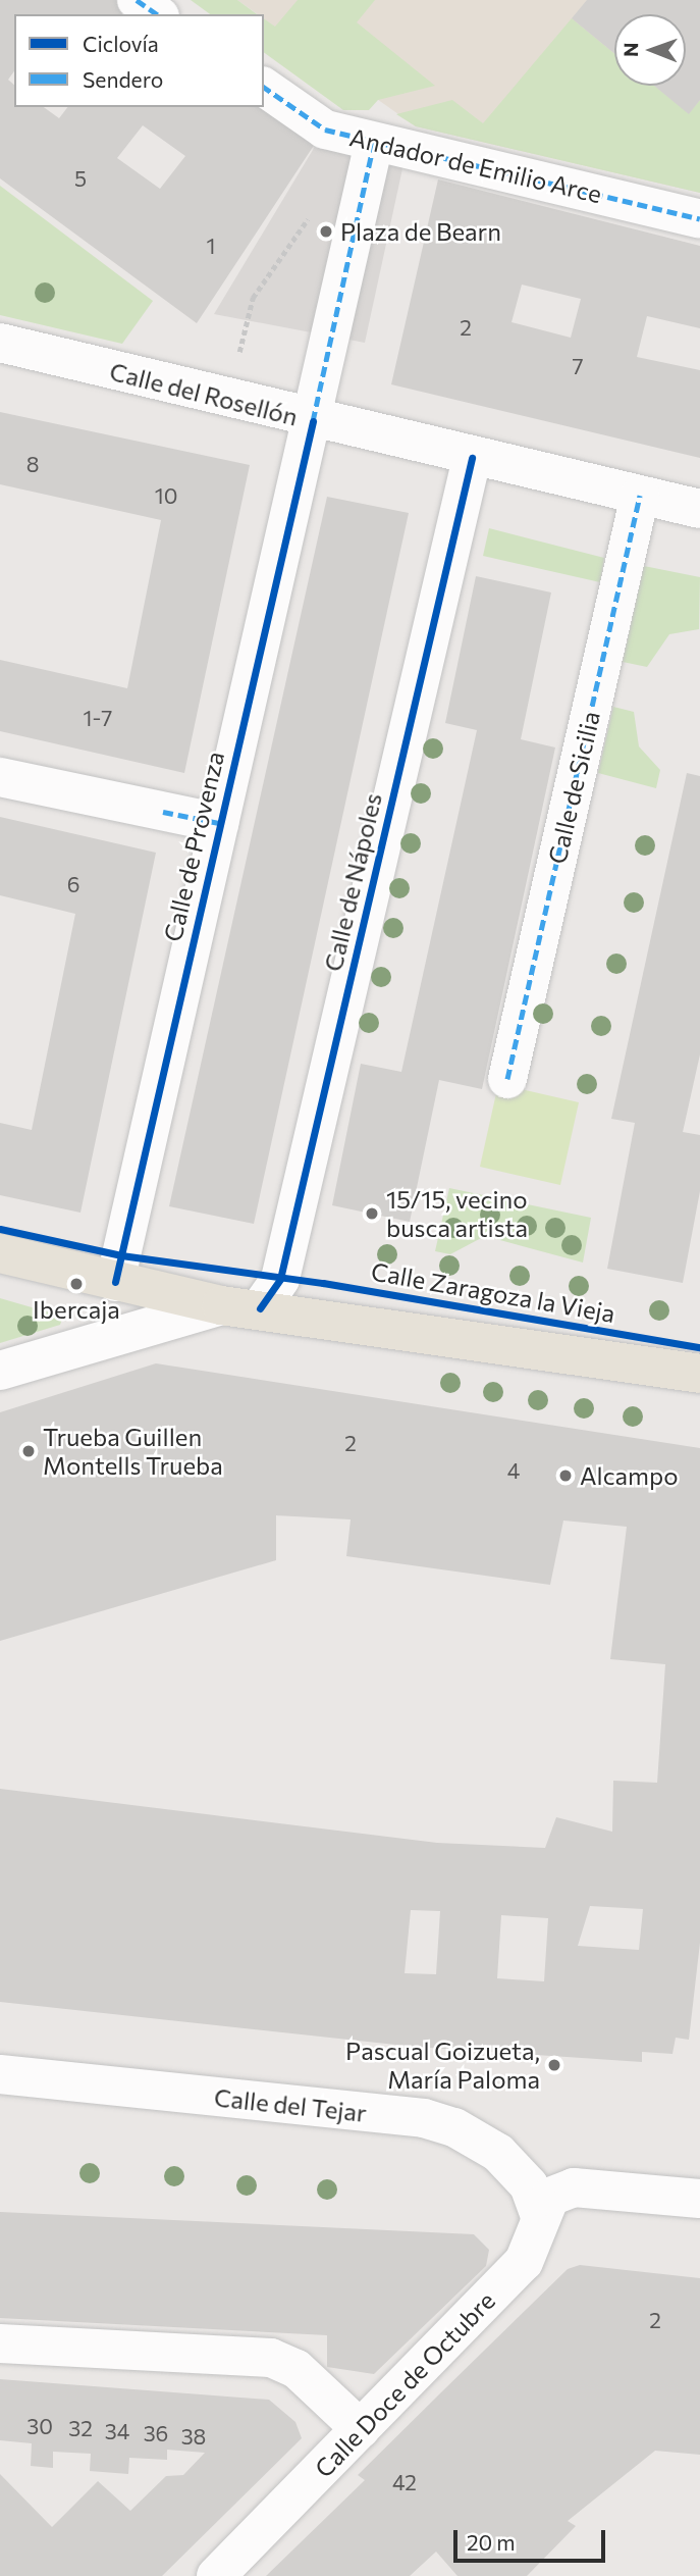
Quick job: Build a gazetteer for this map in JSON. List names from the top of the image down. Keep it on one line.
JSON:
{"streets":{"main road":["Calle Zaragoza la Vieja"],"street":["Andador de Emilio Arce","Calle del Rosellón","Calle de Sicilia","Calle de Provenza","Calle de Nápoles","Calle del Tejar","Calle Doce de Octubre"]},"crossings":[["Andador de Emilio Arce","Calle de Provenza"],["Calle del Rosellón","Calle de Sicilia"],["Calle del Rosellón","Calle de Provenza"],["Calle del Rosellón","Calle de Nápoles"],["Calle de Provenza","Calle Zaragoza la Vieja"],["Calle de Nápoles","Calle Zaragoza la Vieja"],["Calle del Tejar","Calle Doce de Octubre"]],"places":["Plaza de Bearn","15/15, vecino busca artista","Ibercaja","Trueba Guillen Montells Trueba","Alcampo","Pascual Goizueta, María Paloma"],"house_numbers":["5","1","2","7","8","10","1-7","6","2","4","2","30","32","34","36","38","42"],"legend":["Ciclovía","Sendero"],"scale_bar":"20 m","north":"left"}
